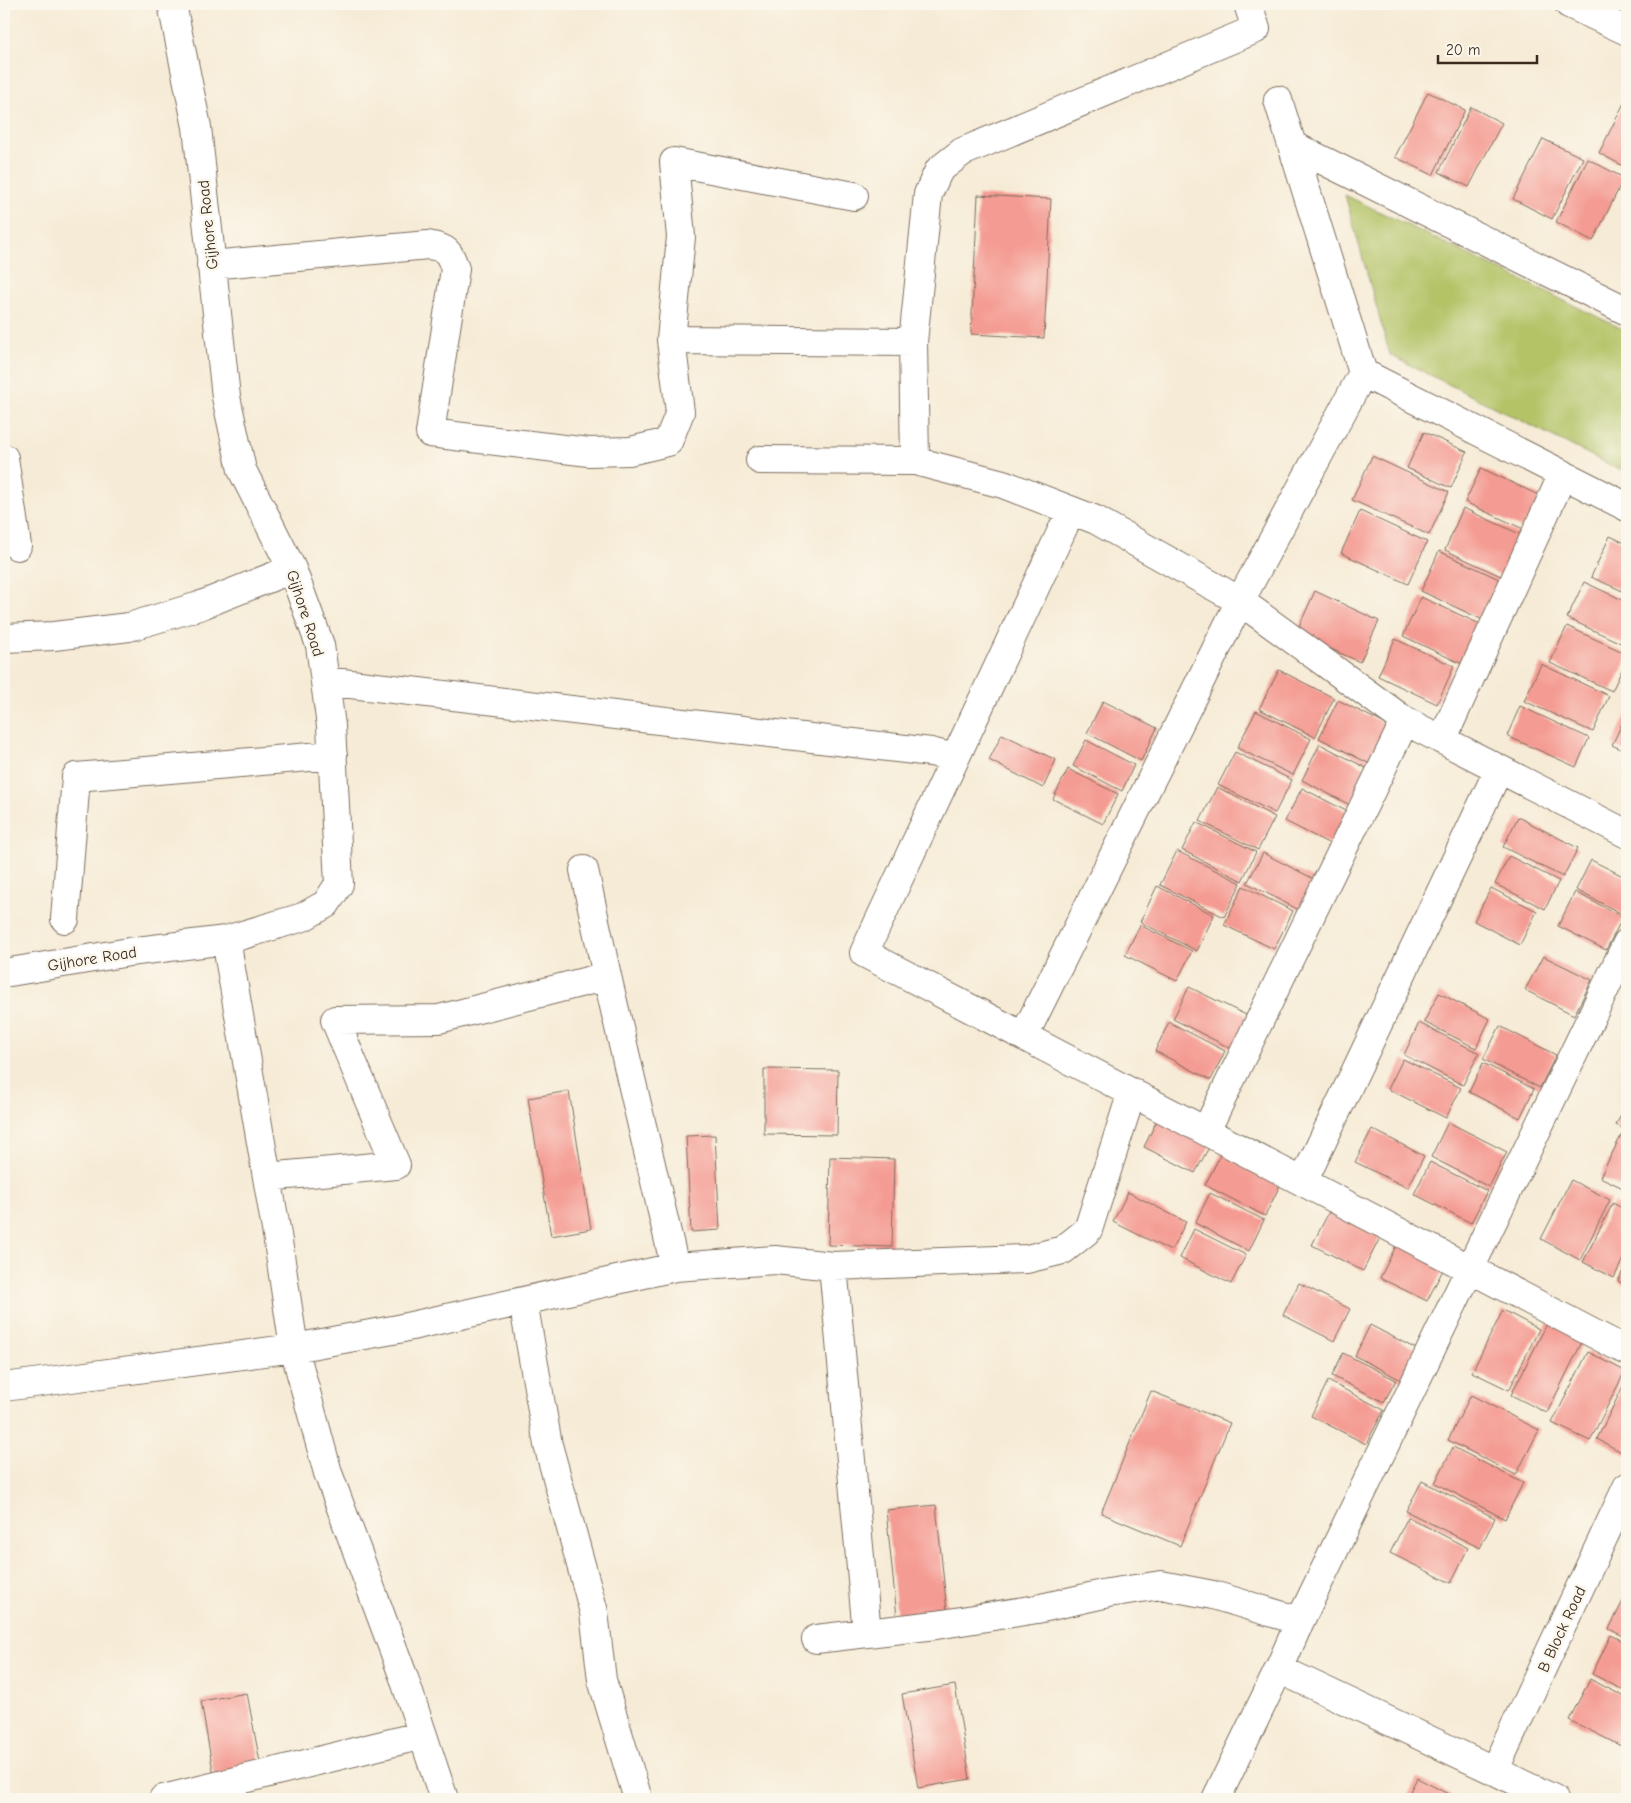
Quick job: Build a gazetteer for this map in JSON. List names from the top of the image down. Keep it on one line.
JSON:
{"streets":{"street":["Gijhore Road","B Block Road"]},"scale_bar":"20 m"}
